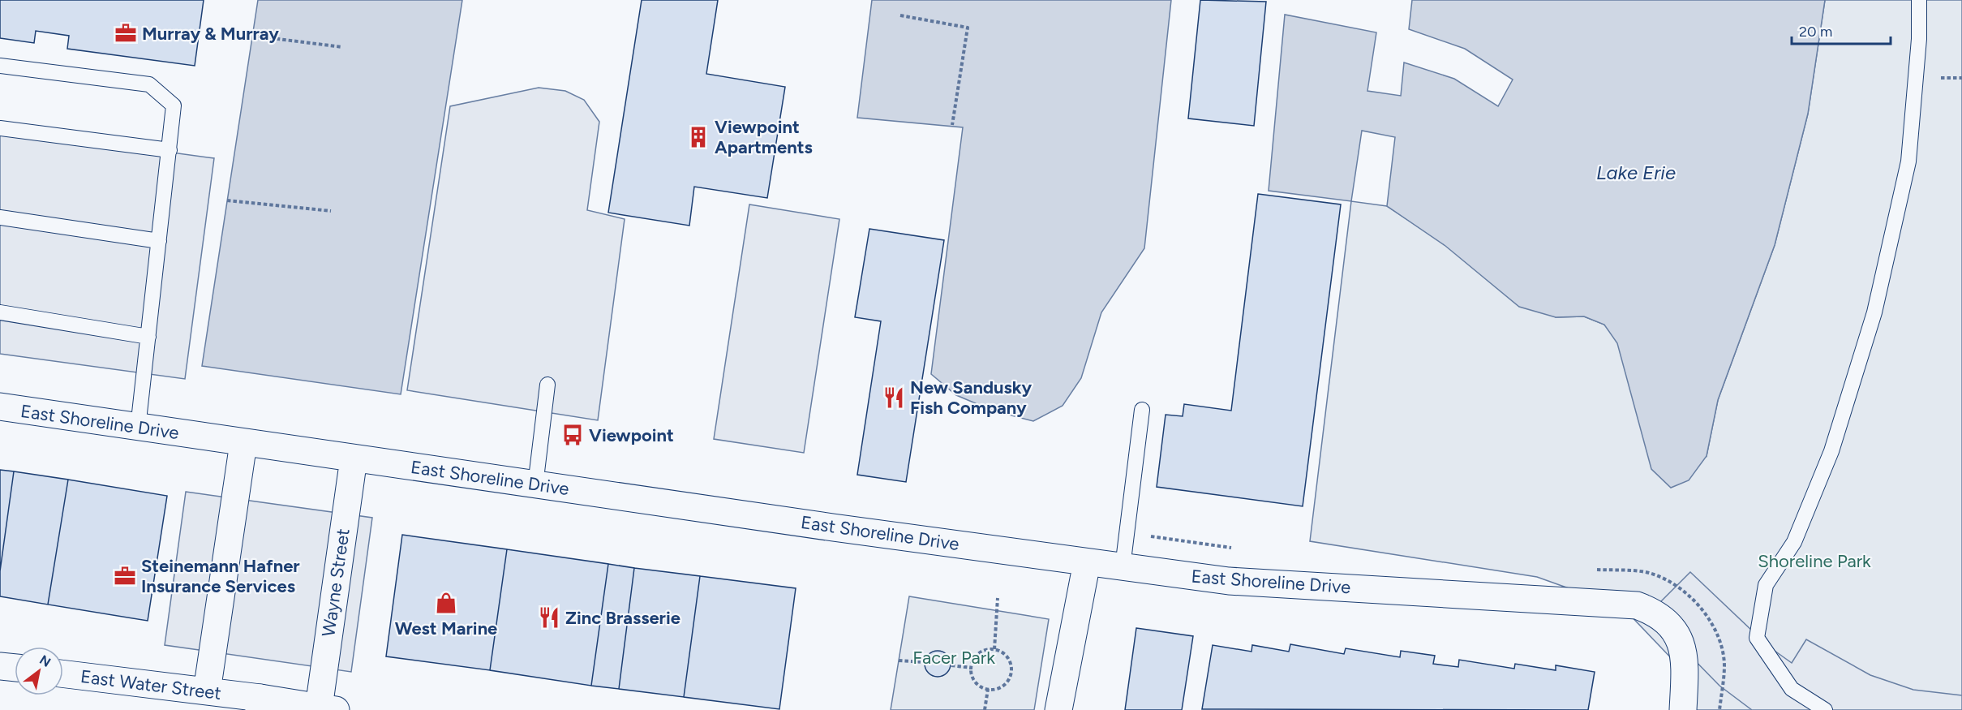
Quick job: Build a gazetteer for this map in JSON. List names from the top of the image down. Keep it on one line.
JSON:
{"streets":{"street":["East Shoreline Drive","Wayne Street","East Water Street"]},"crossings":[["East Shoreline Drive","Wayne Street"],["Wayne Street","East Water Street"]],"water":["Lake Erie"],"parks":["Shoreline Park","Facer Park"],"places":{"office":["Murray & Murray","Steinemann Hafner Insurance Services"],"building":["Viewpoint Apartments"],"restaurant":["New Sandusky Fish Company","Zinc Brasserie"],"bus stop":["Viewpoint"],"shop":["West Marine"]},"scale_bar":"20 m","north":"top right"}
